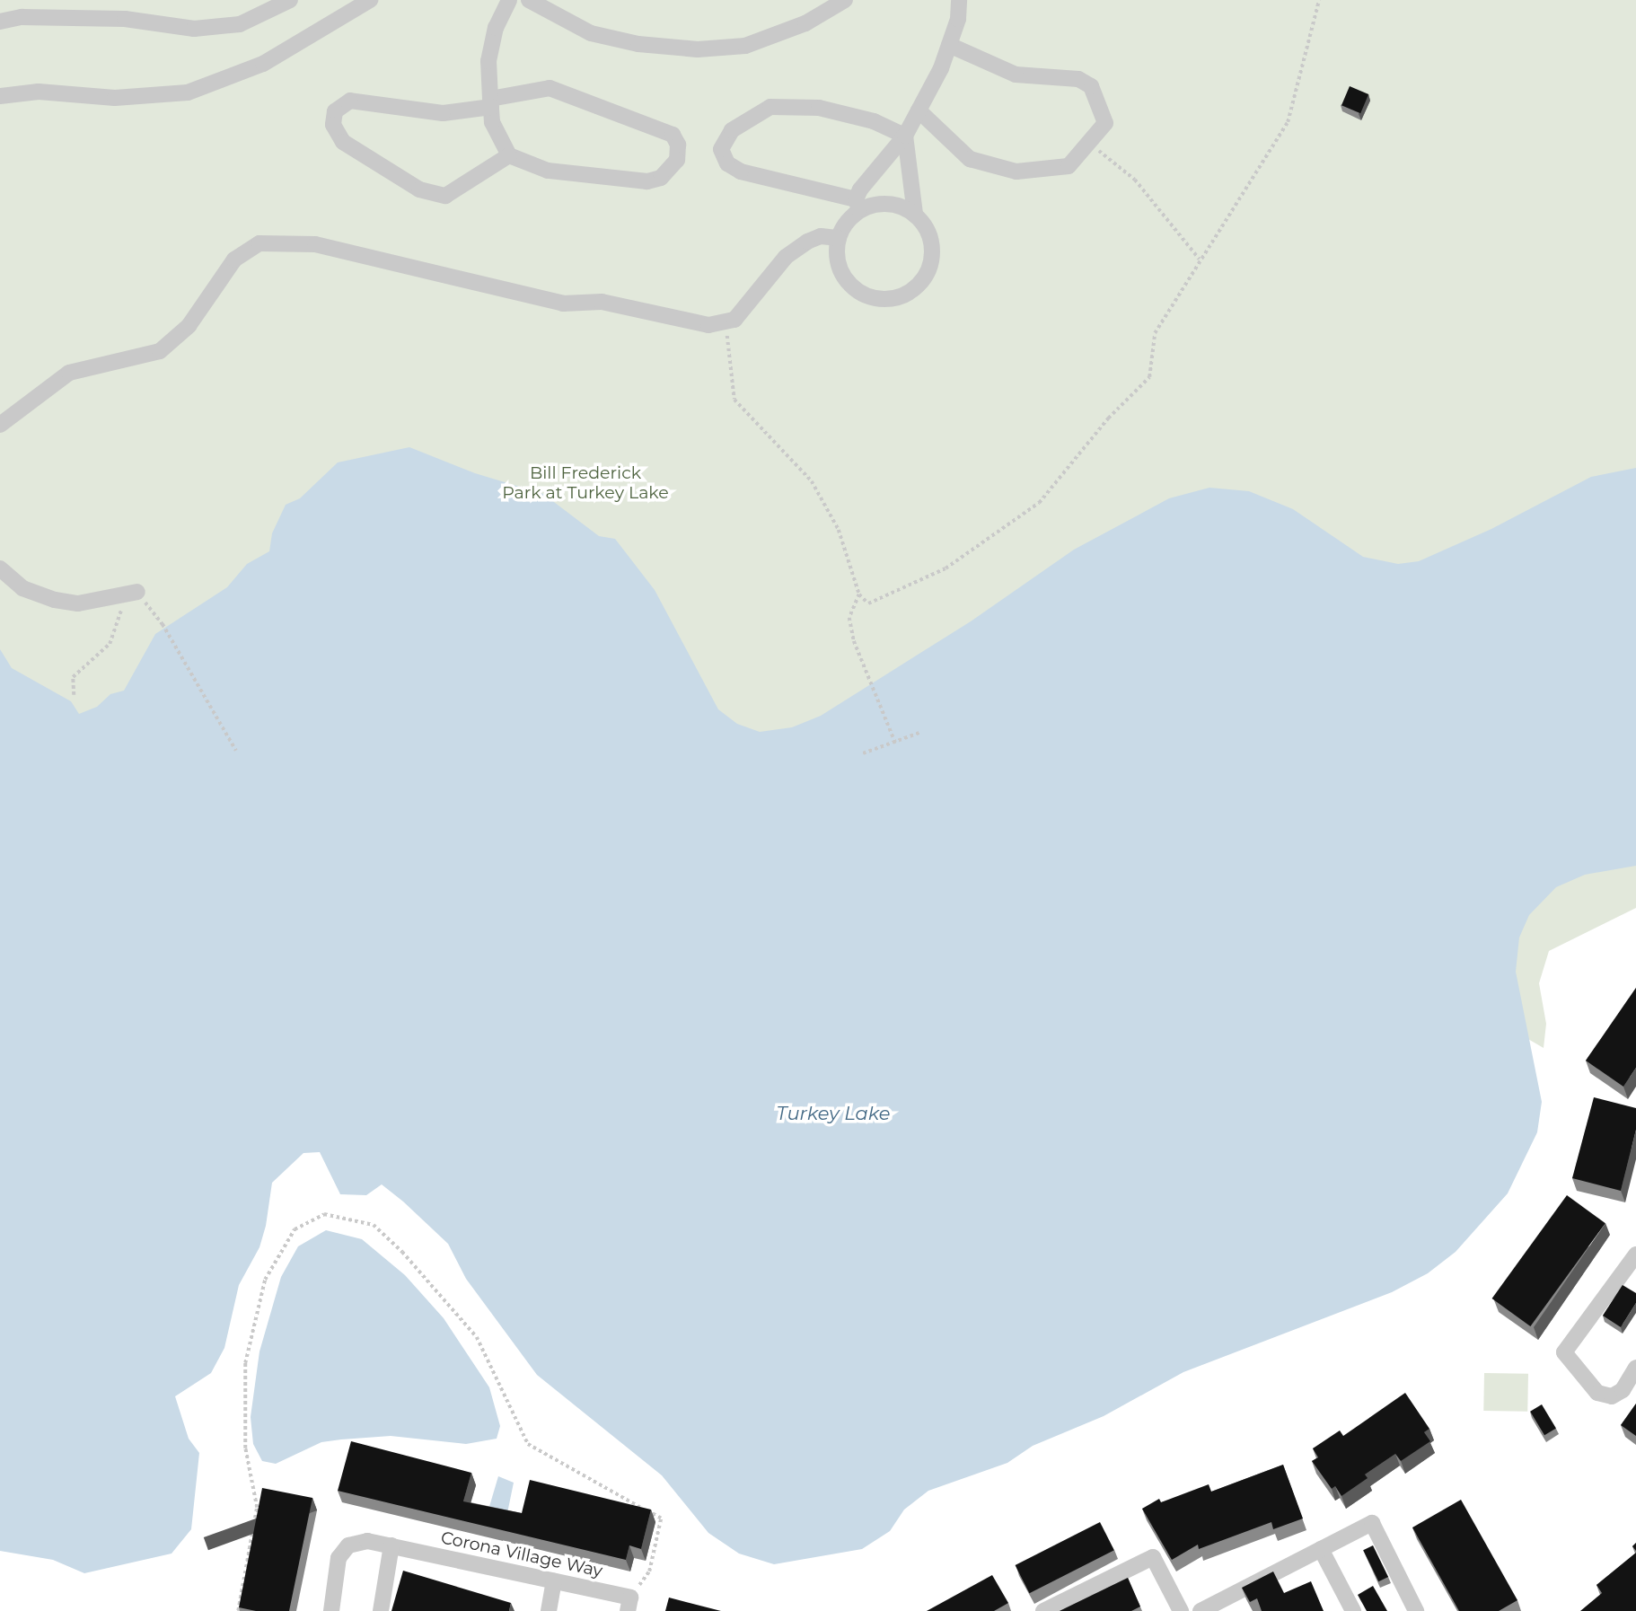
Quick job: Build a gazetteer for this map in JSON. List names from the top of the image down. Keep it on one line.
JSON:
{"streets":{"lane":["Corona Village Way"]},"water":["Turkey Lake"],"parks":["Bill Frederick Park at Turkey Lake"]}
